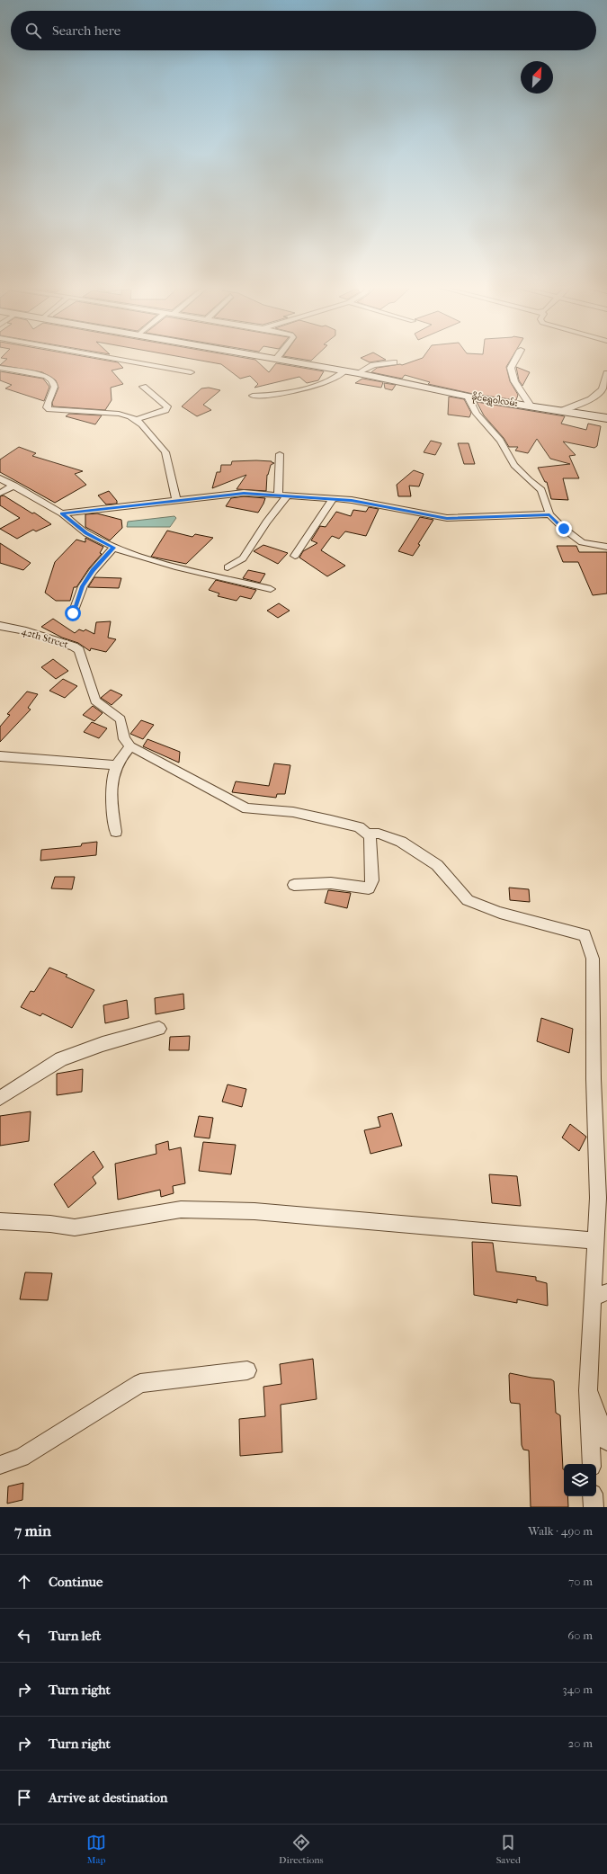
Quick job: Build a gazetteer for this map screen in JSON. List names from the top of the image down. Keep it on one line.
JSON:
{"streets":{"street":["ခိုင်ရွှေဝါလမ်း","42th Street"]},"north":"top right","page":{"search":"Search here","heading":["7 min","Walk · 490 m"],"list":[["Continue","70 m"],["Turn left","60 m"],["Turn right","340 m"],["Turn right","20 m"],"Arrive at destination"],"nav":["Map","Directions","Saved"]}}
